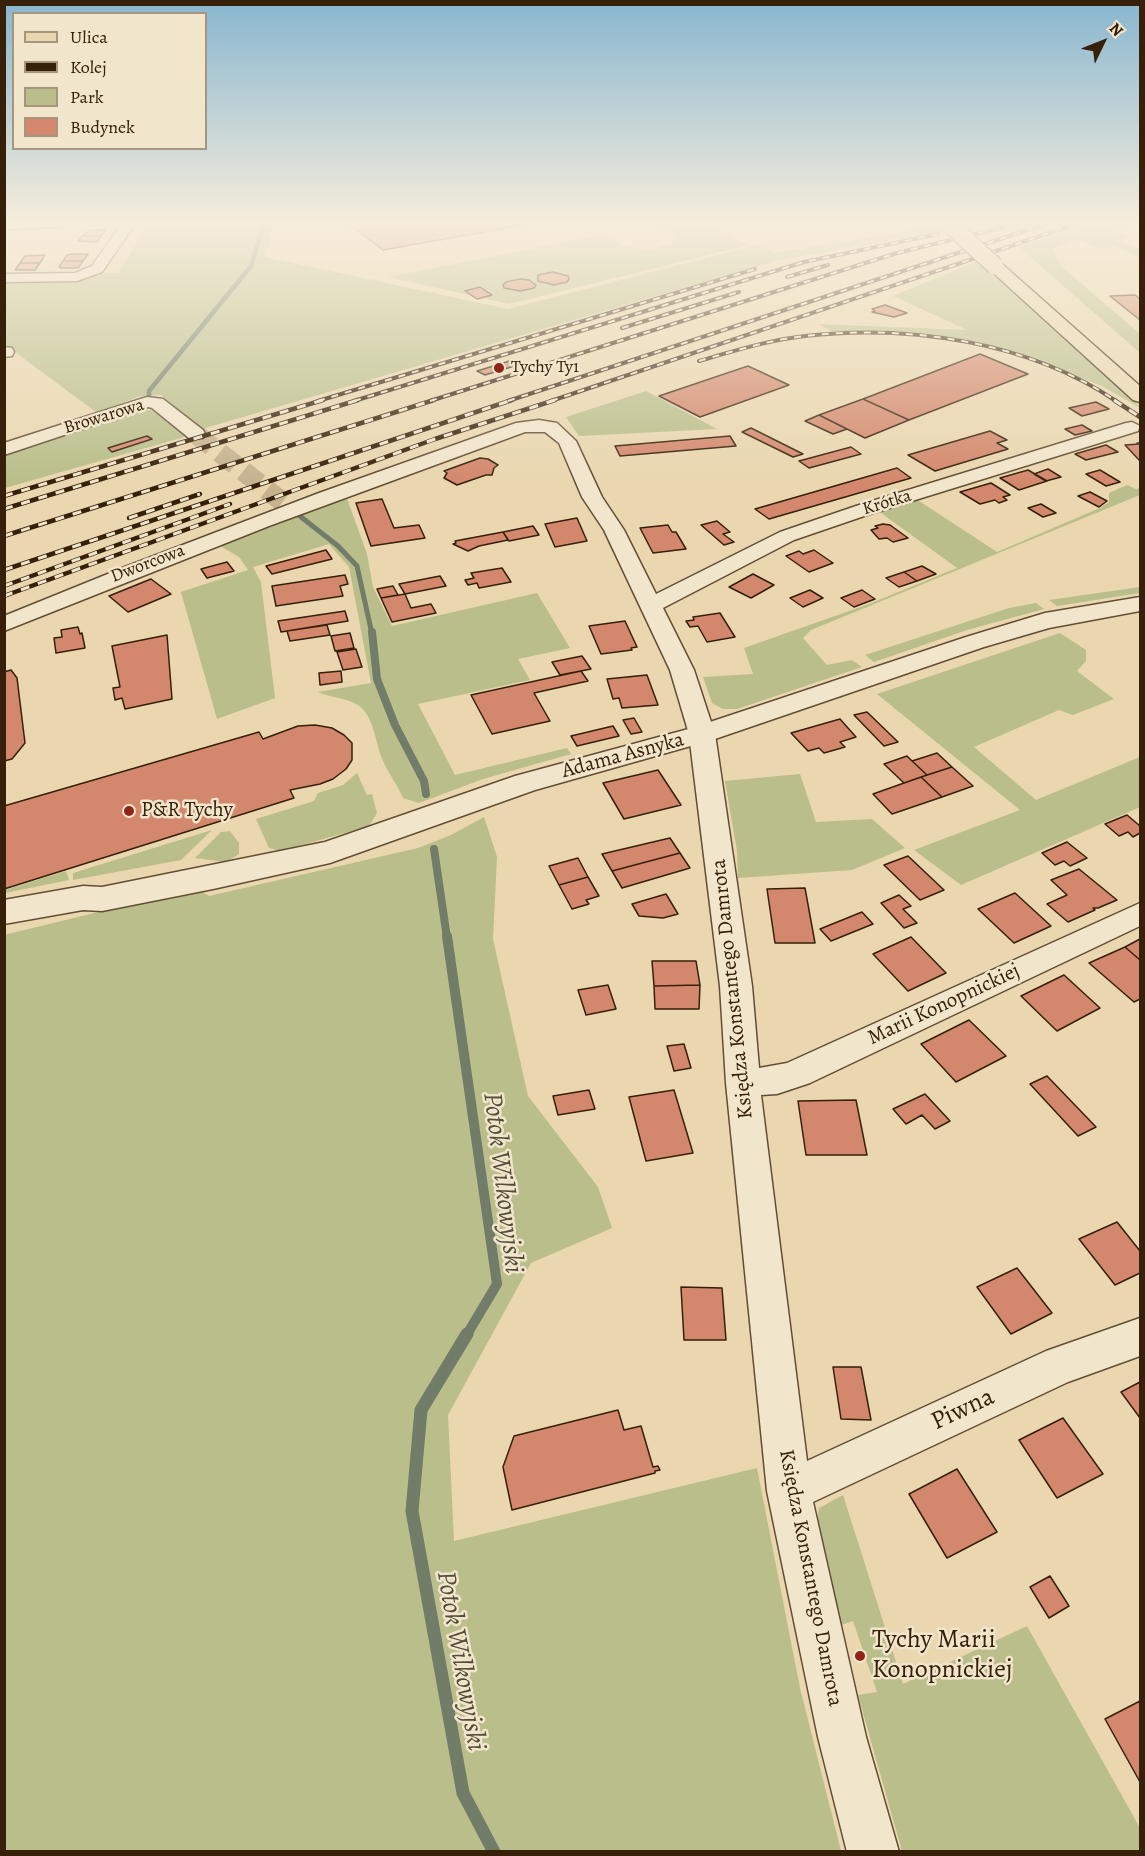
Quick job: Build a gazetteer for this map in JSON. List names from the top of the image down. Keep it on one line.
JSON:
{"streets":{"street":["Browarowa","Krótka","Dworcowa","Adama Asnyka","Księdza Konstantego Damrota","Marii Konopnickiej","Piwna"]},"crossings":[["Krótka","Księdza Konstantego Damrota"],["Dworcowa","Księdza Konstantego Damrota"],["Adama Asnyka","Księdza Konstantego Damrota"],["Księdza Konstantego Damrota","Marii Konopnickiej"],["Księdza Konstantego Damrota","Piwna"]],"water":["Potok Wilkowyjski"],"places":["Tychy Ty1","P&R Tychy","Tychy Marii Konopnickiej"],"legend":["Ulica","Kolej","Park","Budynek"],"north":"top right"}
